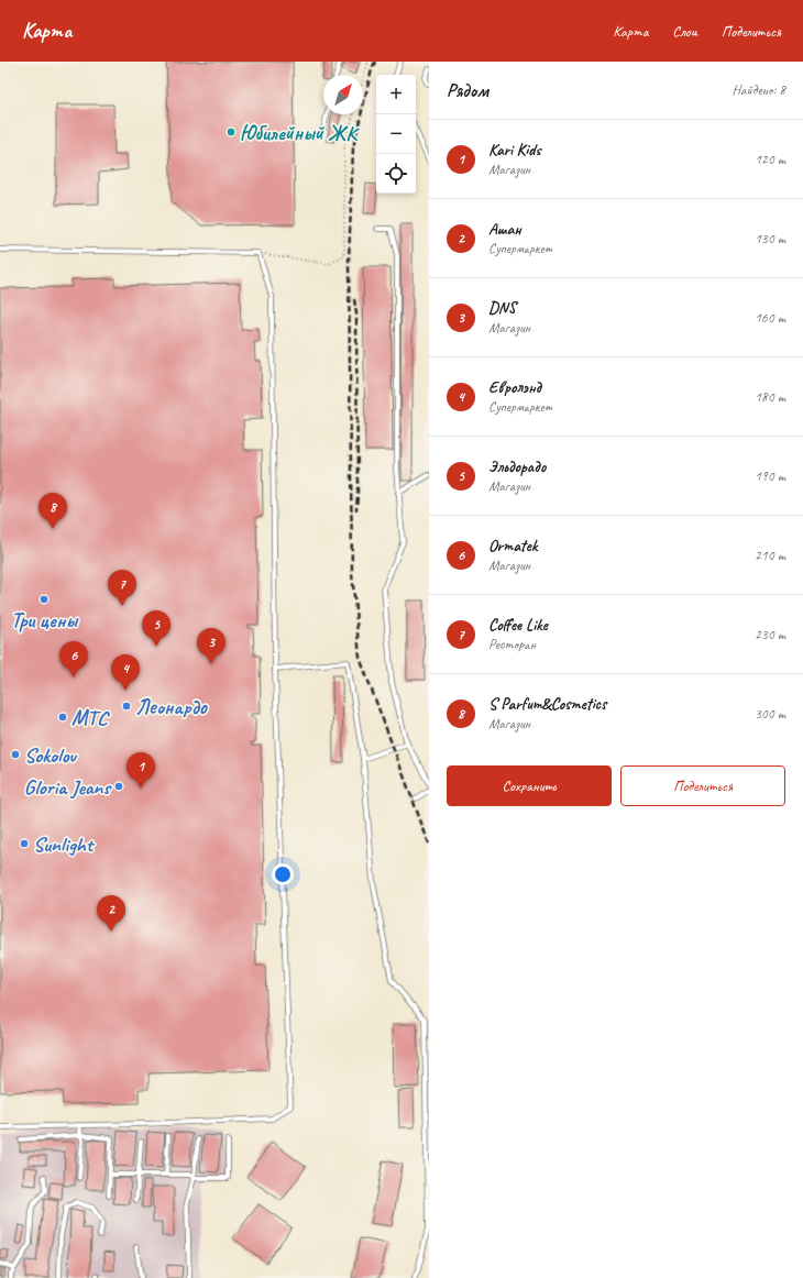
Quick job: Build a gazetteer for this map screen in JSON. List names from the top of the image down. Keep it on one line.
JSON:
{"places":["Юбилейный ЖК","Три цены","Леонардо","МТС","Sokolov","Gloria Jeans","Sunlight"],"north":"top right","page":{"header":"Карта","nav":["Карта","Слои","Поделиться"],"heading":["Рядом","Найдено: 8"],"map_buttons":["+","−"],"list":[{"mark":"1","name":"Kari Kids","note":"Магазин","value":"120 m"},{"mark":"2","name":"Ашан","note":"Супермаркет","value":"130 m"},{"mark":"3","name":"DNS","note":"Магазин","value":"160 m"},{"mark":"4","name":"Евролэнд","note":"Супермаркет","value":"180 m"},{"mark":"5","name":"Эльдорадо","note":"Магазин","value":"190 m"},{"mark":"6","name":"Ormatek","note":"Магазин","value":"210 m"},{"mark":"7","name":"Coffee Like","note":"Ресторан","value":"230 m"},{"mark":"8","name":"S Parfum&Cosmetics","note":"Магазин","value":"300 m"}],"pins":["8","7","5","3","6","4","1","2"],"buttons":["Сохранить","Поделиться"]}}
